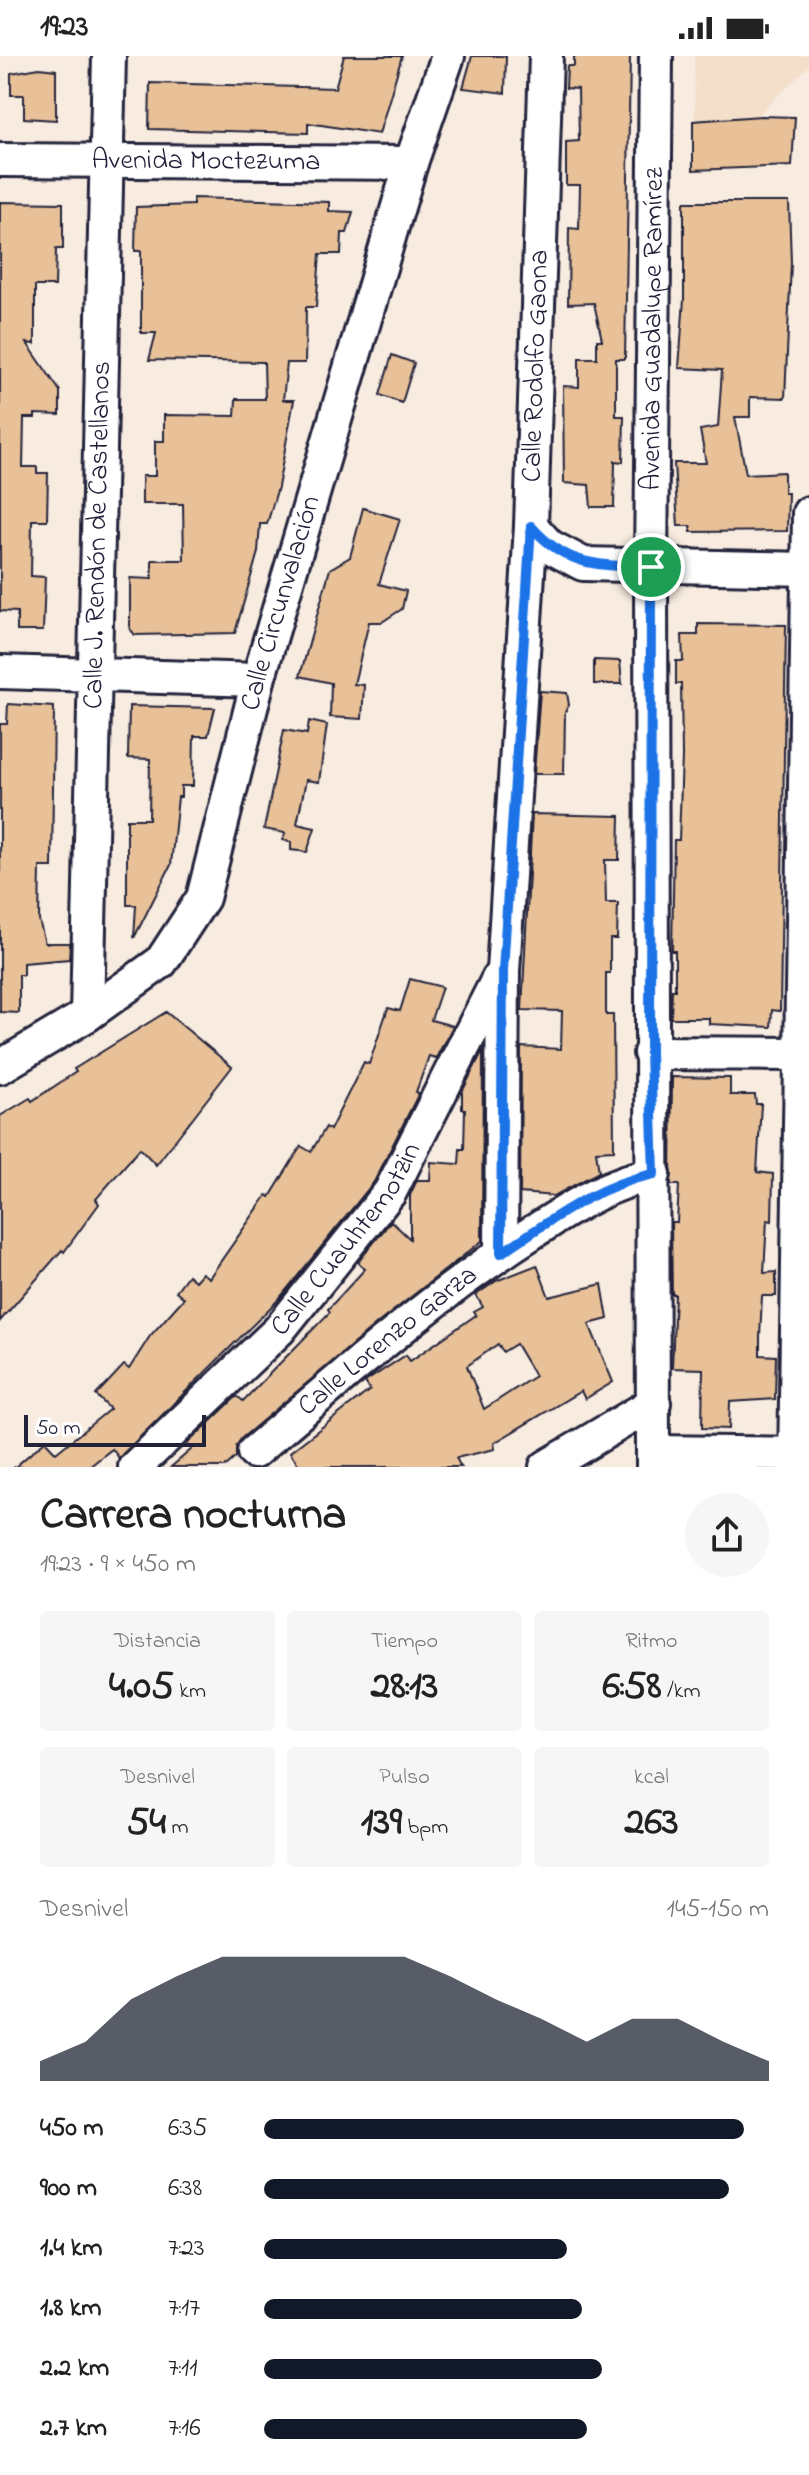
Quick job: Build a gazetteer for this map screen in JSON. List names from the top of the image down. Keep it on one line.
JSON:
{"streets":{"street":["Avenida Moctezuma","Avenida Guadalupe Ramírez","Calle Rodolfo Gaona","Calle J. Rendón de Castellanos","Calle Circunvalación","Calle Cuauhtemotzin","Calle Lorenzo Garza"]},"crossings":[["Avenida Moctezuma","Calle J. Rendón de Castellanos"],["Avenida Moctezuma","Calle Circunvalación"],["Avenida Guadalupe Ramírez","Calle Lorenzo Garza"],["Calle Rodolfo Gaona","Calle Cuauhtemotzin"],["Calle Rodolfo Gaona","Calle Lorenzo Garza"],["Calle J. Rendón de Castellanos","Calle Circunvalación"]],"scale_bar":"50 m","page":{"status":"19:23","scale":"50 m","heading":["Carrera nocturna","19:23 · 9 × 450 m"],"stats":[["Distancia","4.05 km"],["Tiempo","28:13"],["Ritmo","6:58 /km"],["Desnivel","54 m"],["Pulso","139 bpm"],["kcal","263"]],"chart":["Desnivel","145–150 m"],"list":[{"name":"450 m","note":"6:35"},{"name":"900 m","note":"6:38"},{"name":"1.4 km","note":"7:23"},{"name":"1.8 km","note":"7:17"},{"name":"2.2 km","note":"7:11"},{"name":"2.7 km","note":"7:16"}]}}
